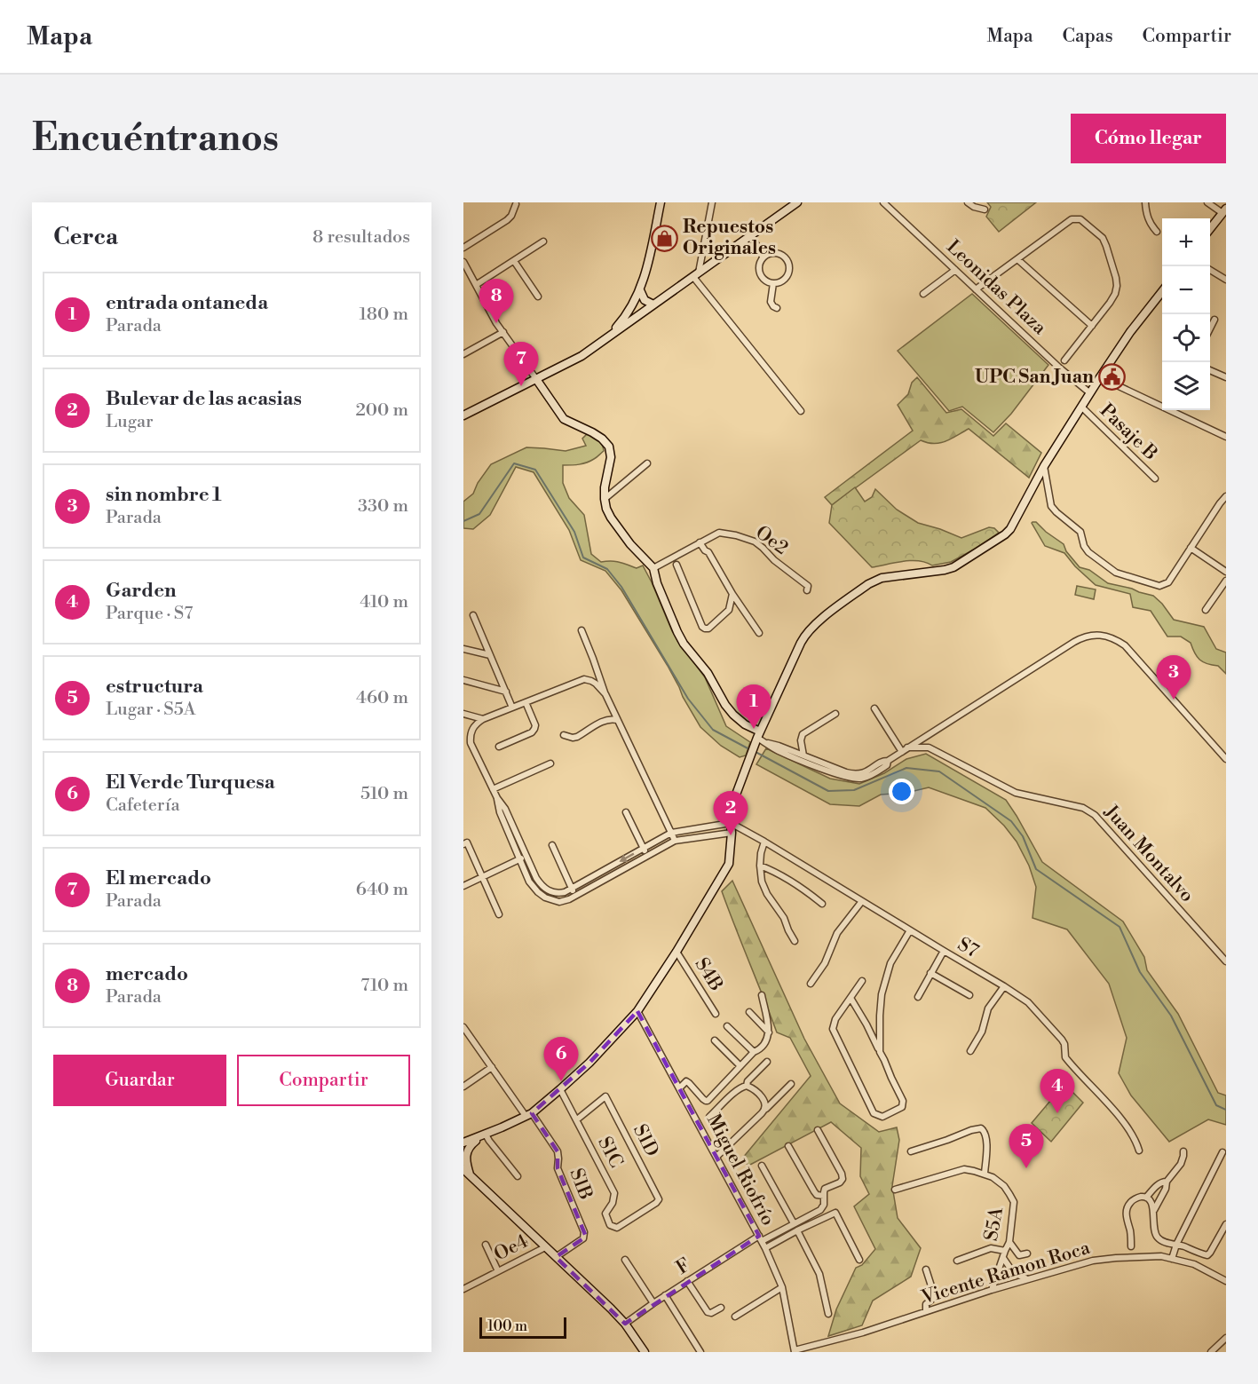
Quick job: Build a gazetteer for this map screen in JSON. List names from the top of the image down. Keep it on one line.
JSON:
{"streets":{"street":["Leonidas Plaza","Pasaje B","Oe2","Juan Montalvo","S7","S4B","S1D","S1C","Miguel Riofrío","S1B","S5A","Oe4","F","Vicente Ramon Roca"]},"crossings":[["S1D","S1C"],["Miguel Riofrío","F"],["Miguel Riofrío","Vicente Ramon Roca"],["S5A","Vicente Ramon Roca"]],"places":{"shop":["Repuestos Originales"],"public building":["UPC San Juan"]},"scale_bar":"100 m","page":{"header":"Mapa","nav":["Mapa","Capas","Compartir"],"buttons":["Cómo llegar",["Guardar","Compartir"]],"title":"Encuéntranos","heading":["Cerca","8 resultados"],"map_buttons":["+","−"],"list":[{"mark":"1","name":"entrada ontaneda","note":"Parada","value":"180 m"},{"mark":"2","name":"Bulevar de las acasias","note":"Lugar","value":"200 m"},{"mark":"3","name":"sin nombre 1","note":"Parada","value":"330 m"},{"mark":"4","name":"Garden","note":"Parque · S7","value":"410 m"},{"mark":"5","name":"estructura","note":"Lugar · S5A","value":"460 m"},{"mark":"6","name":"El Verde Turquesa","note":"Cafetería","value":"510 m"},{"mark":"7","name":"El mercado","note":"Parada","value":"640 m"},{"mark":"8","name":"mercado","note":"Parada","value":"710 m"}],"pins":["8","7","3","1","2","6","4","5"],"scale":"100 m"}}
